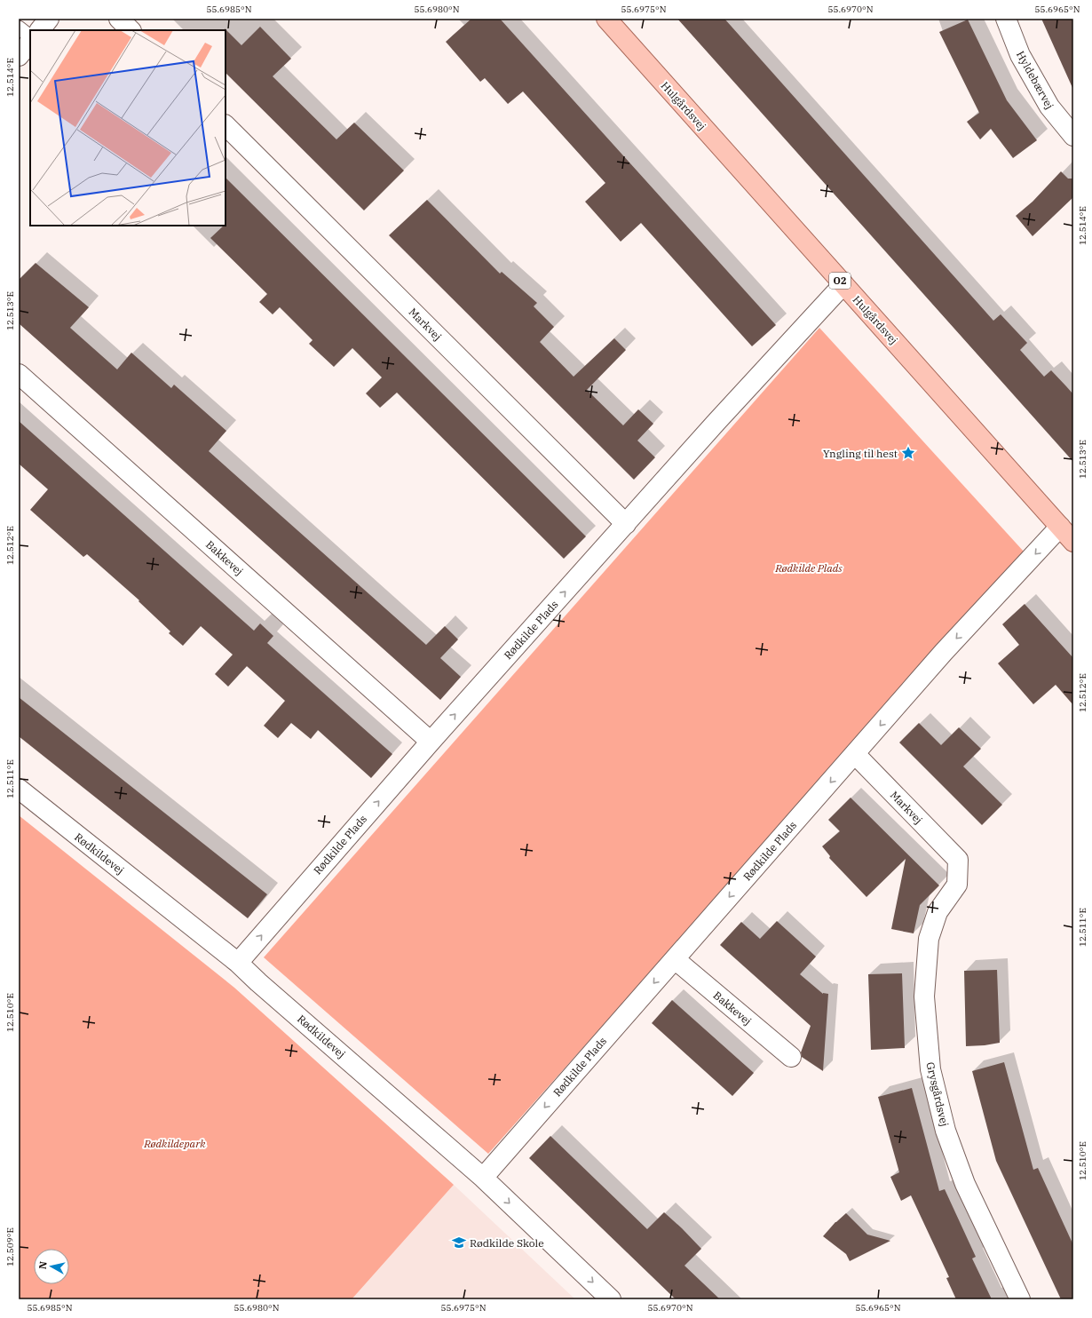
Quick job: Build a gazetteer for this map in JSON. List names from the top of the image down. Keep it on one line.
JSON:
{"streets":{"main road":["Hulgårdsvej","O2"],"street":["Hyldebærvej","Markvej","Bakkevej","Rødkilde Plads","Rødkildevej","Grysgårdsvej"]},"crossings":[["Hulgårdsvej","Rødkilde Plads"],["Markvej","Rødkilde Plads"],["Markvej","Grysgårdsvej"],["Bakkevej","Rødkilde Plads"],["Rødkilde Plads","Rødkildevej"]],"parks":["Rødkilde Plads","Rødkildepark"],"places":{"place":["Yngling til hest"],"school or university":["Rødkilde Skole"]},"north":"left","coordinates":["55.6985°N","55.6980°N","55.6975°N","55.6970°N","55.6965°N","12.514°E","12.513°E","12.512°E","12.511°E","12.510°E","12.509°E"]}
